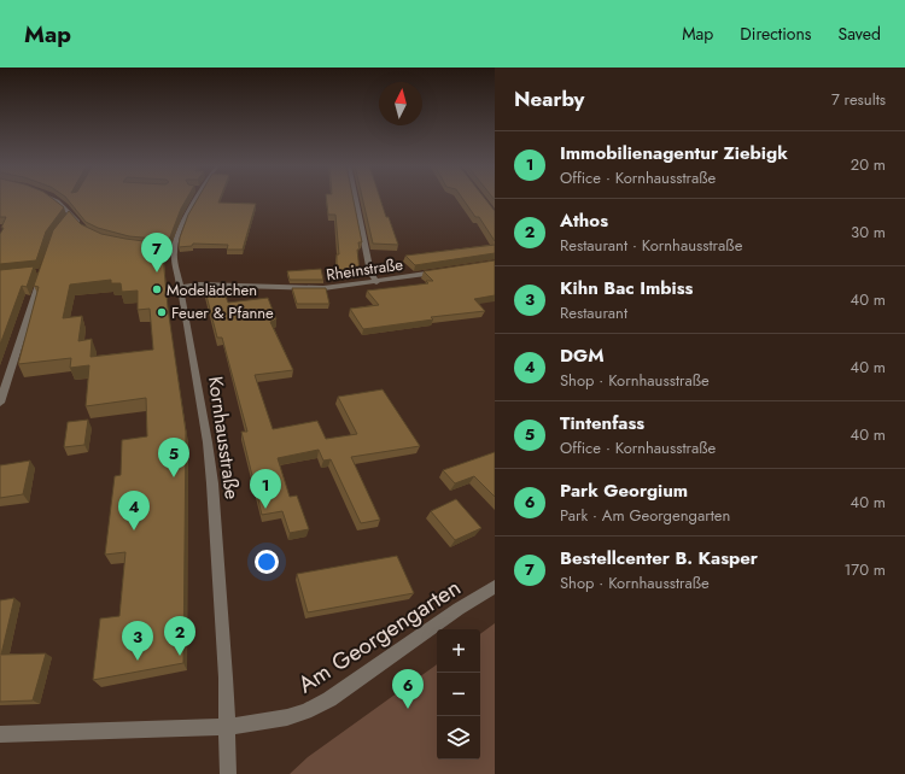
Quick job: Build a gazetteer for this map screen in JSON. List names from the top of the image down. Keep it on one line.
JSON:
{"streets":{"street":["Rheinstraße","Kornhausstraße","Am Georgengarten"]},"crossings":[["Rheinstraße","Kornhausstraße"],["Kornhausstraße","Am Georgengarten"]],"places":["Modelädchen","Feuer & Pfanne"],"north":"top","page":{"header":"Map","nav":["Map","Directions","Saved"],"heading":["Nearby","7 results"],"list":[{"mark":"1","name":"Immobilienagentur Ziebigk","note":"Office · Kornhausstraße","value":"20 m"},{"mark":"2","name":"Athos","note":"Restaurant · Kornhausstraße","value":"30 m"},{"mark":"3","name":"Kihn Bac Imbiss","note":"Restaurant","value":"40 m"},{"mark":"4","name":"DGM","note":"Shop · Kornhausstraße","value":"40 m"},{"mark":"5","name":"Tintenfass","note":"Office · Kornhausstraße","value":"40 m"},{"mark":"6","name":"Park Georgium","note":"Park · Am Georgengarten","value":"40 m"},{"mark":"7","name":"Bestellcenter B. Kasper","note":"Shop · Kornhausstraße","value":"170 m"}],"pins":["7","5","1","4","2","3","6"],"map_buttons":["+","−"]}}
